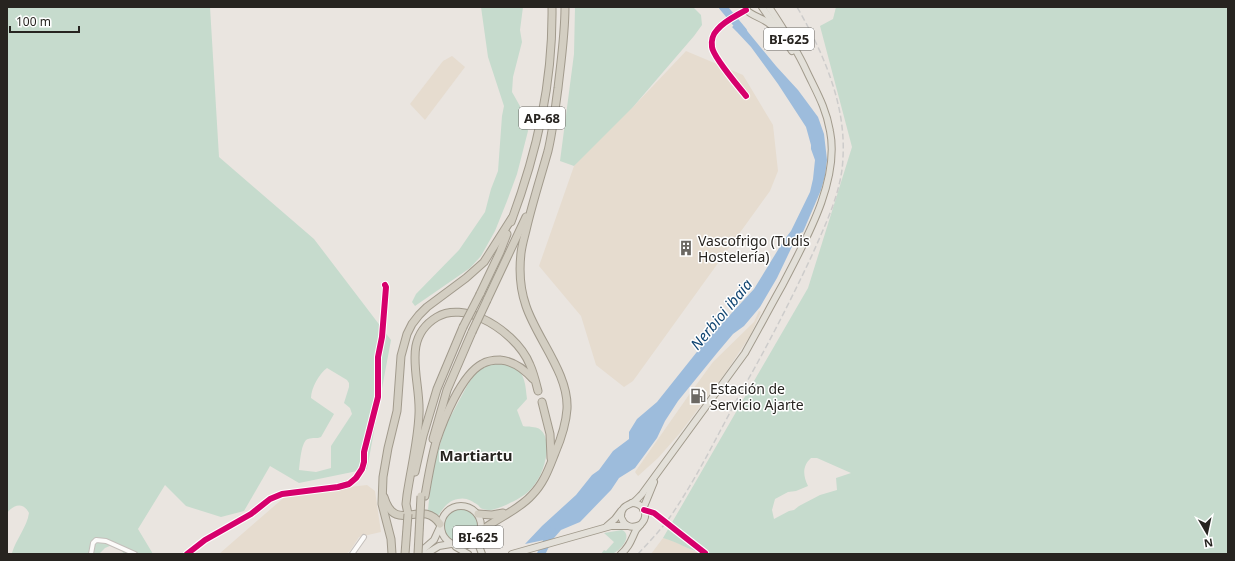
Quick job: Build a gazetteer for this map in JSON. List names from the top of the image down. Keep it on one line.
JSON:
{"streets":{"highway":["AP-68"],"main road":["BI-625"]},"districts":["Martiartu"],"water":["Nerbioi ibaia"],"places":{"building":["Vascofrigo (Tudis Hostelería)"],"fuel station":["Estación de Servicio Ajarte"]},"scale_bar":"100 m","north":"bottom"}
